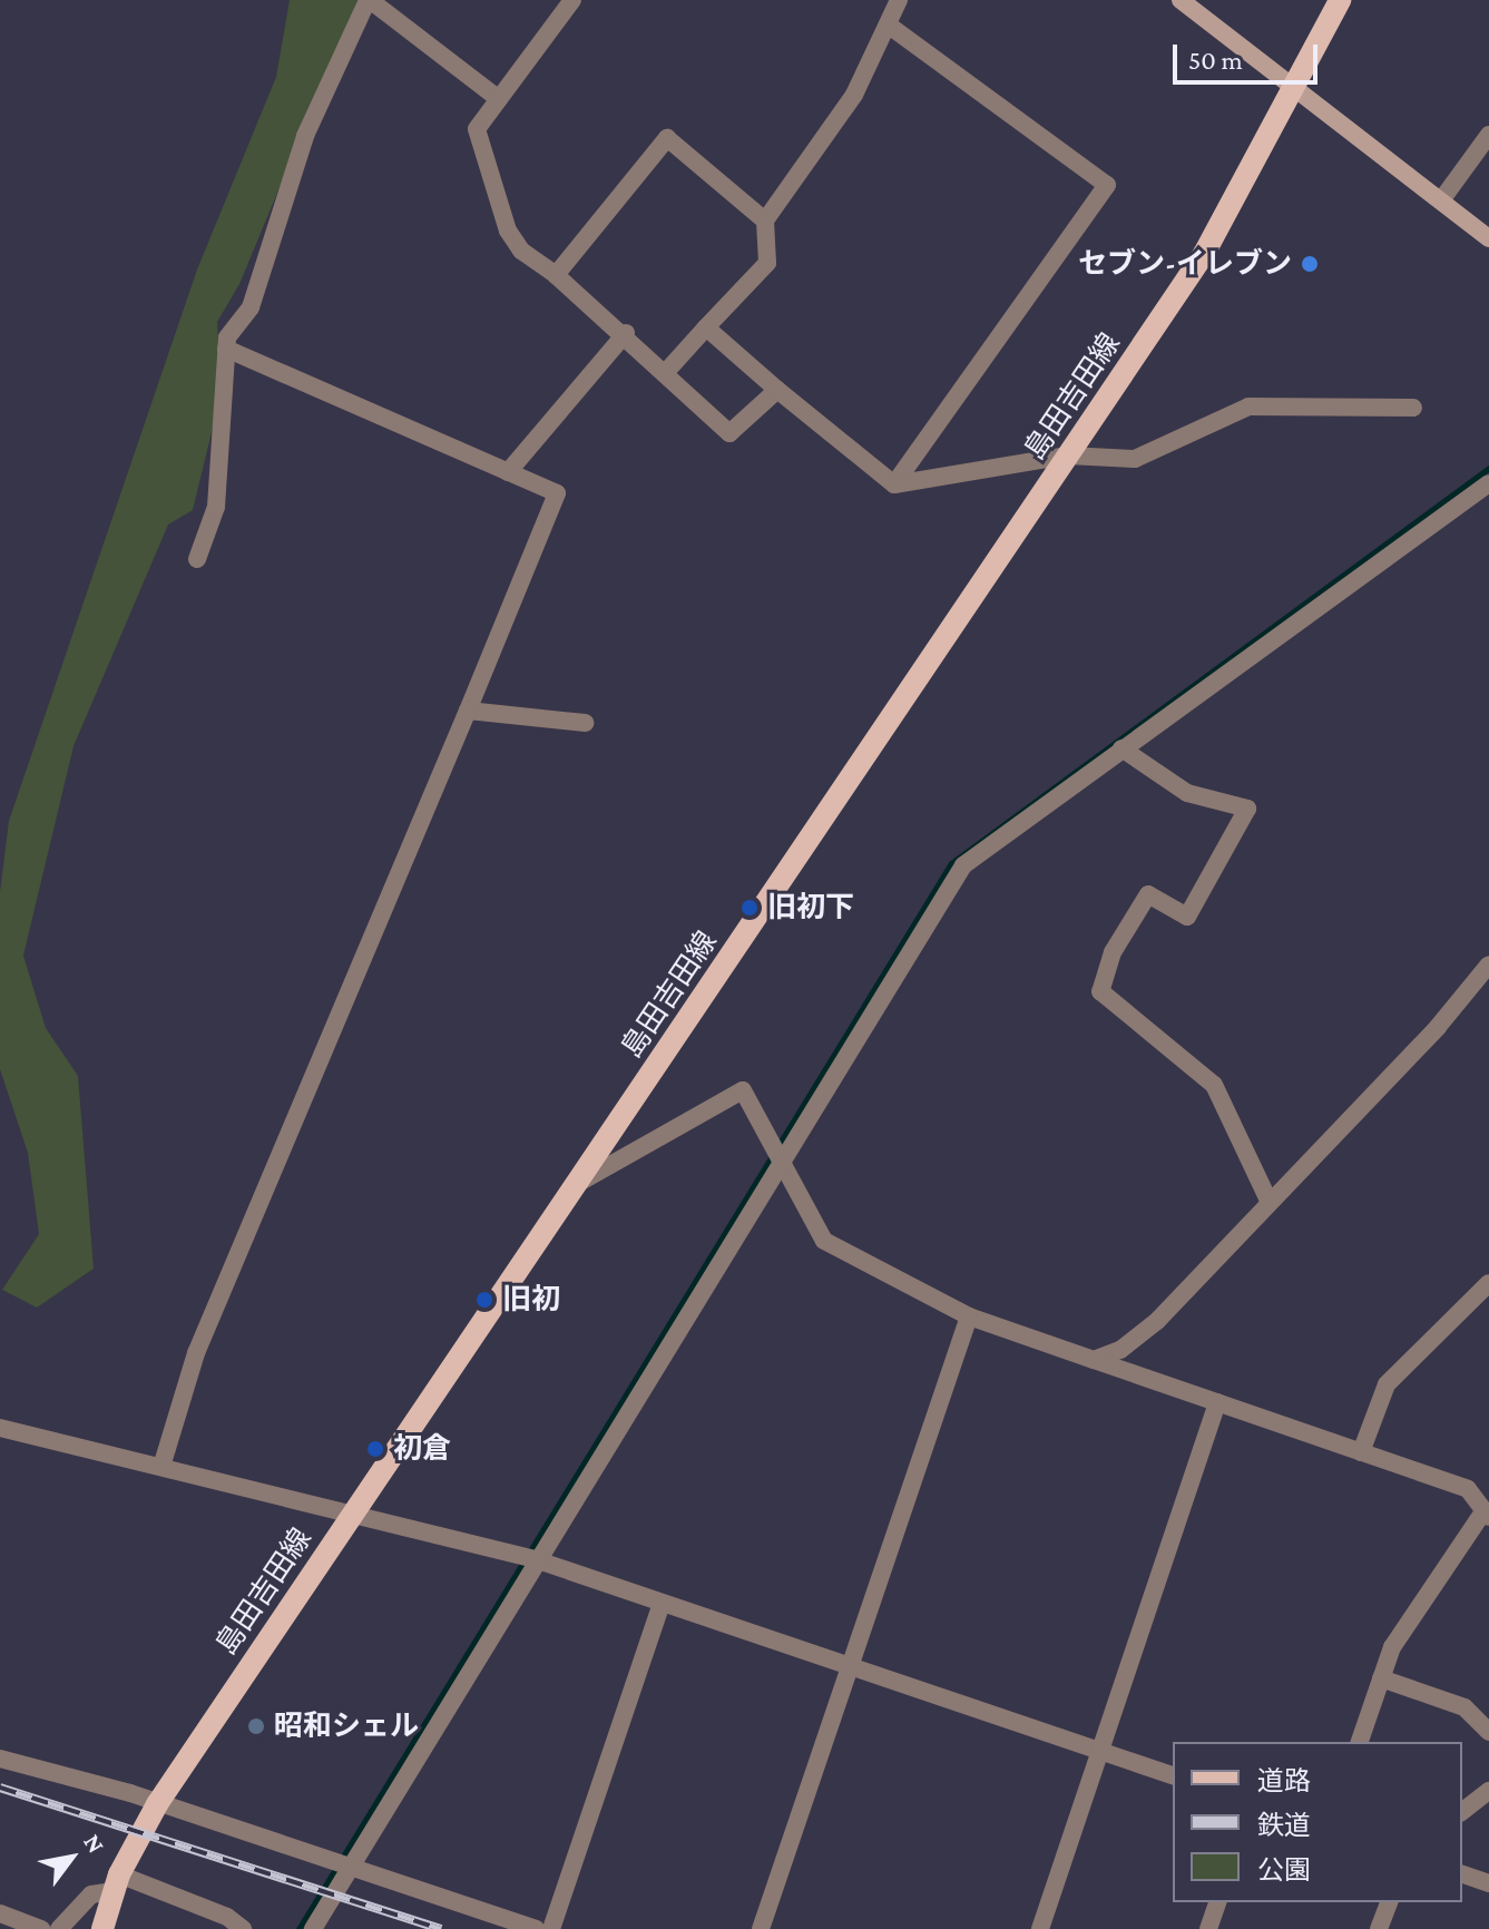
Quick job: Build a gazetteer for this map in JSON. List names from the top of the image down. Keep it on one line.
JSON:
{"streets":{"main road":["島田吉田線"]},"places":["セブン-イレブン","旧初下","旧初","初倉","昭和シェル"],"legend":["道路","鉄道","公園"],"scale_bar":"50 m","north":"top right"}
